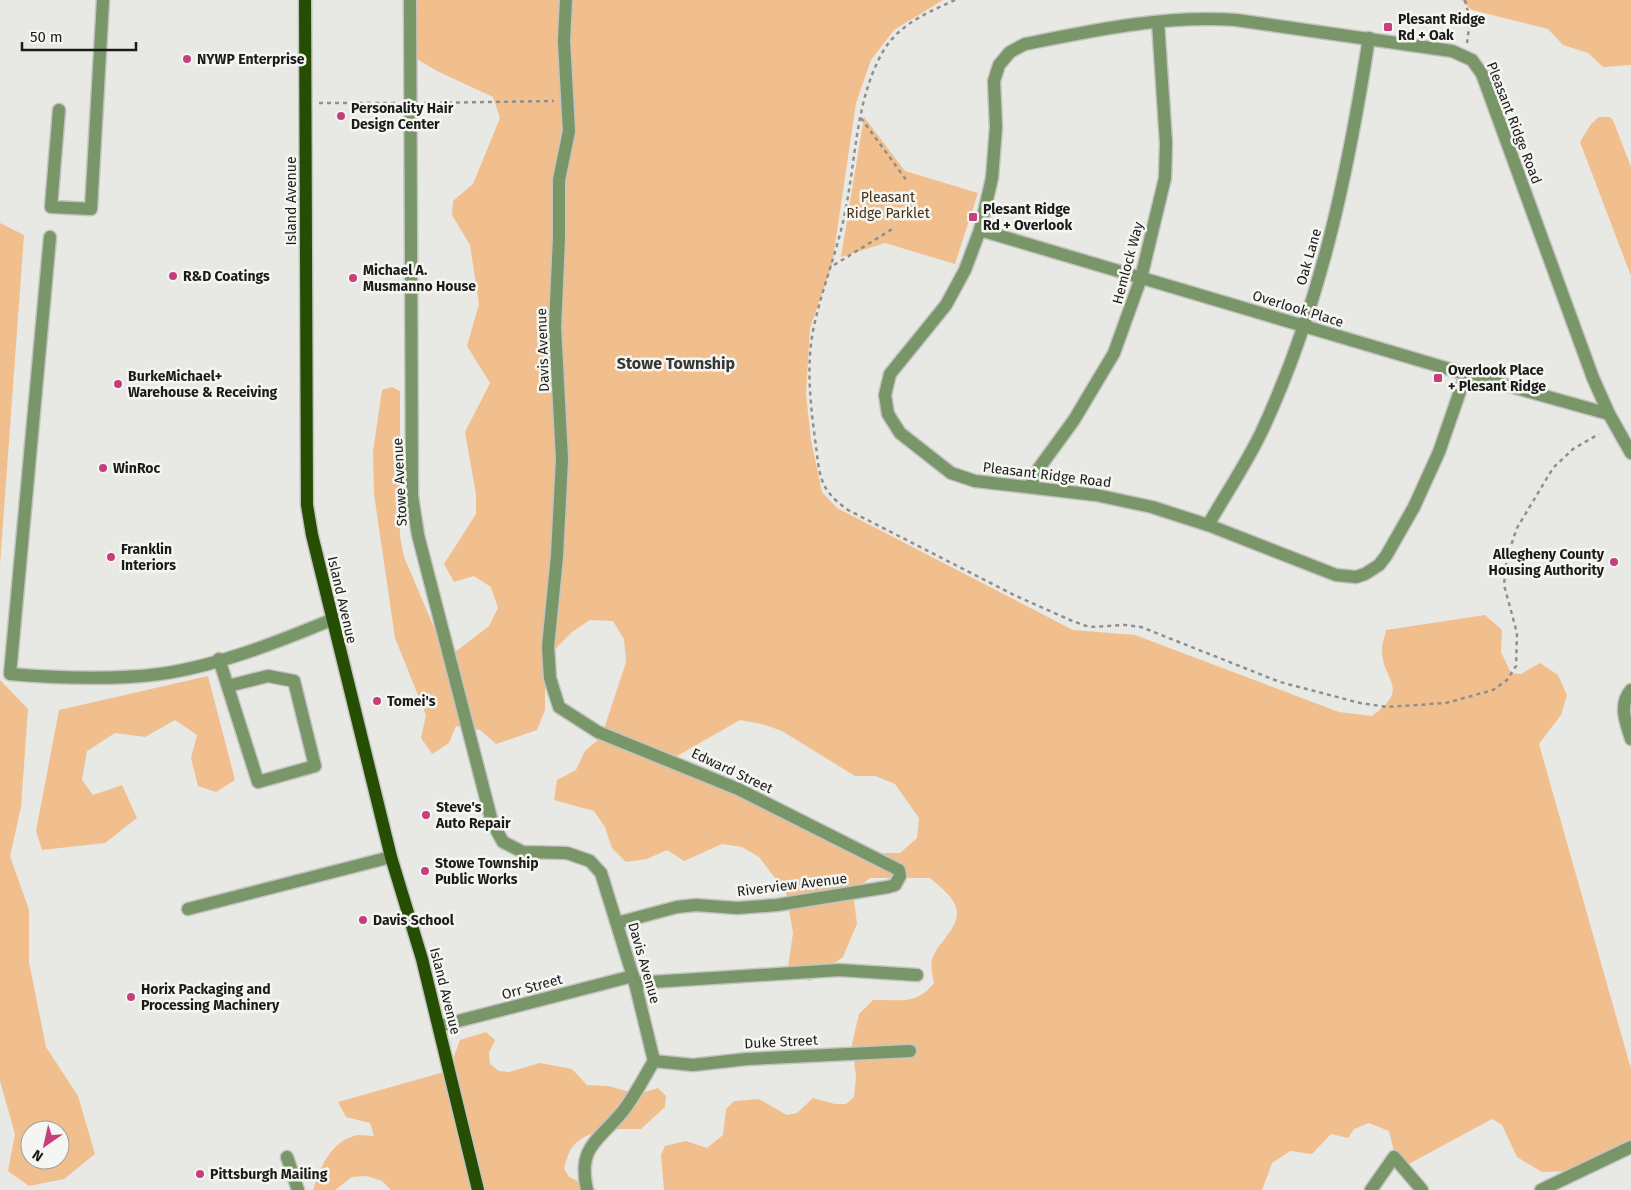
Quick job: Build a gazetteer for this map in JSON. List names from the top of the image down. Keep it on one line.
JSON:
{"streets":{"main road":["Island Avenue"],"street":["Pleasant Ridge Road","Oak Lane","Hemlock Way","Overlook Place","Davis Avenue","Stowe Avenue","Edward Street","Riverview Avenue","Orr Street","Duke Street"]},"crossings":[["Pleasant Ridge Road","Oak Lane"],["Pleasant Ridge Road","Hemlock Way"],["Pleasant Ridge Road","Overlook Place"],["Island Avenue","Orr Street"],["Oak Lane","Overlook Place"],["Hemlock Way","Overlook Place"],["Davis Avenue","Stowe Avenue"],["Davis Avenue","Edward Street"],["Davis Avenue","Riverview Avenue"],["Davis Avenue","Orr Street"],["Davis Avenue","Duke Street"],["Edward Street","Riverview Avenue"]],"districts":["Stowe Township"],"parks":["Pleasant Ridge Parklet"],"places":{"transit":["Plesant Ridge Rd + Oak","Plesant Ridge Rd + Overlook","Overlook Place + Plesant Ridge"],"other":["NYWP Enterprise","Personality Hair Design Center","R&D Coatings","Michael A. Musmanno House","BurkeMichael+ Warehouse & Receiving","WinRoc","Franklin Interiors","Allegheny County Housing Authority","Tomei's","Steve's Auto Repair","Stowe Township Public Works","Davis School","Horix Packaging and Processing Machinery","Pittsburgh Mailing"]},"scale_bar":"50 m","north":"bottom left"}
